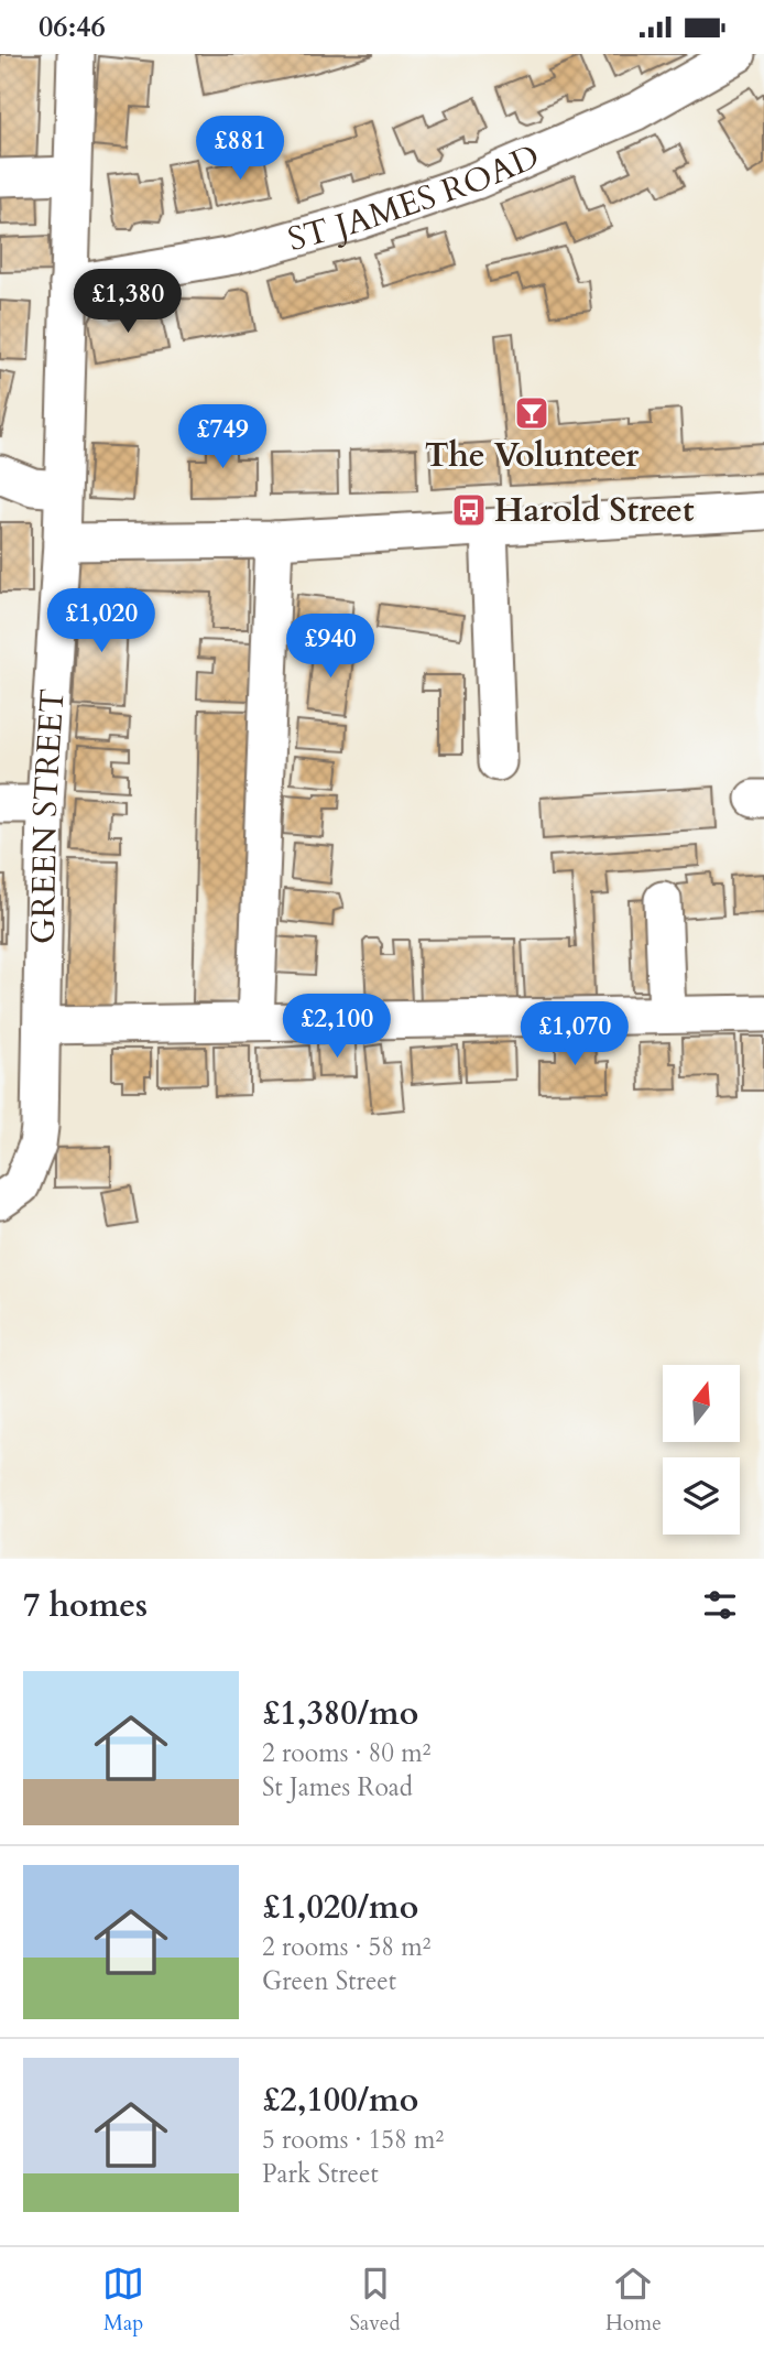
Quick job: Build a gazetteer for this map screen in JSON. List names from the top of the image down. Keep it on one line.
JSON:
{"streets":{"street":["ST JAMES ROAD","GREEN STREET"]},"crossings":[["ST JAMES ROAD","GREEN STREET"]],"places":{"bar":["The Volunteer"],"bus stop":["Harold Street"]},"north":"top","page":{"status":"06:46","price":["£881","£1,380","£749","£1,020","£940","£2,100","£1,070"],"heading":"7 homes","list":[{"name":"£1,380/mo","note":"2 rooms · 80 m² · St James Road"},{"name":"£1,020/mo","note":"2 rooms · 58 m² · Green Street"},{"name":"£2,100/mo","note":"5 rooms · 158 m² · Park Street"}],"tabs":["Map","Saved","Home"]}}
